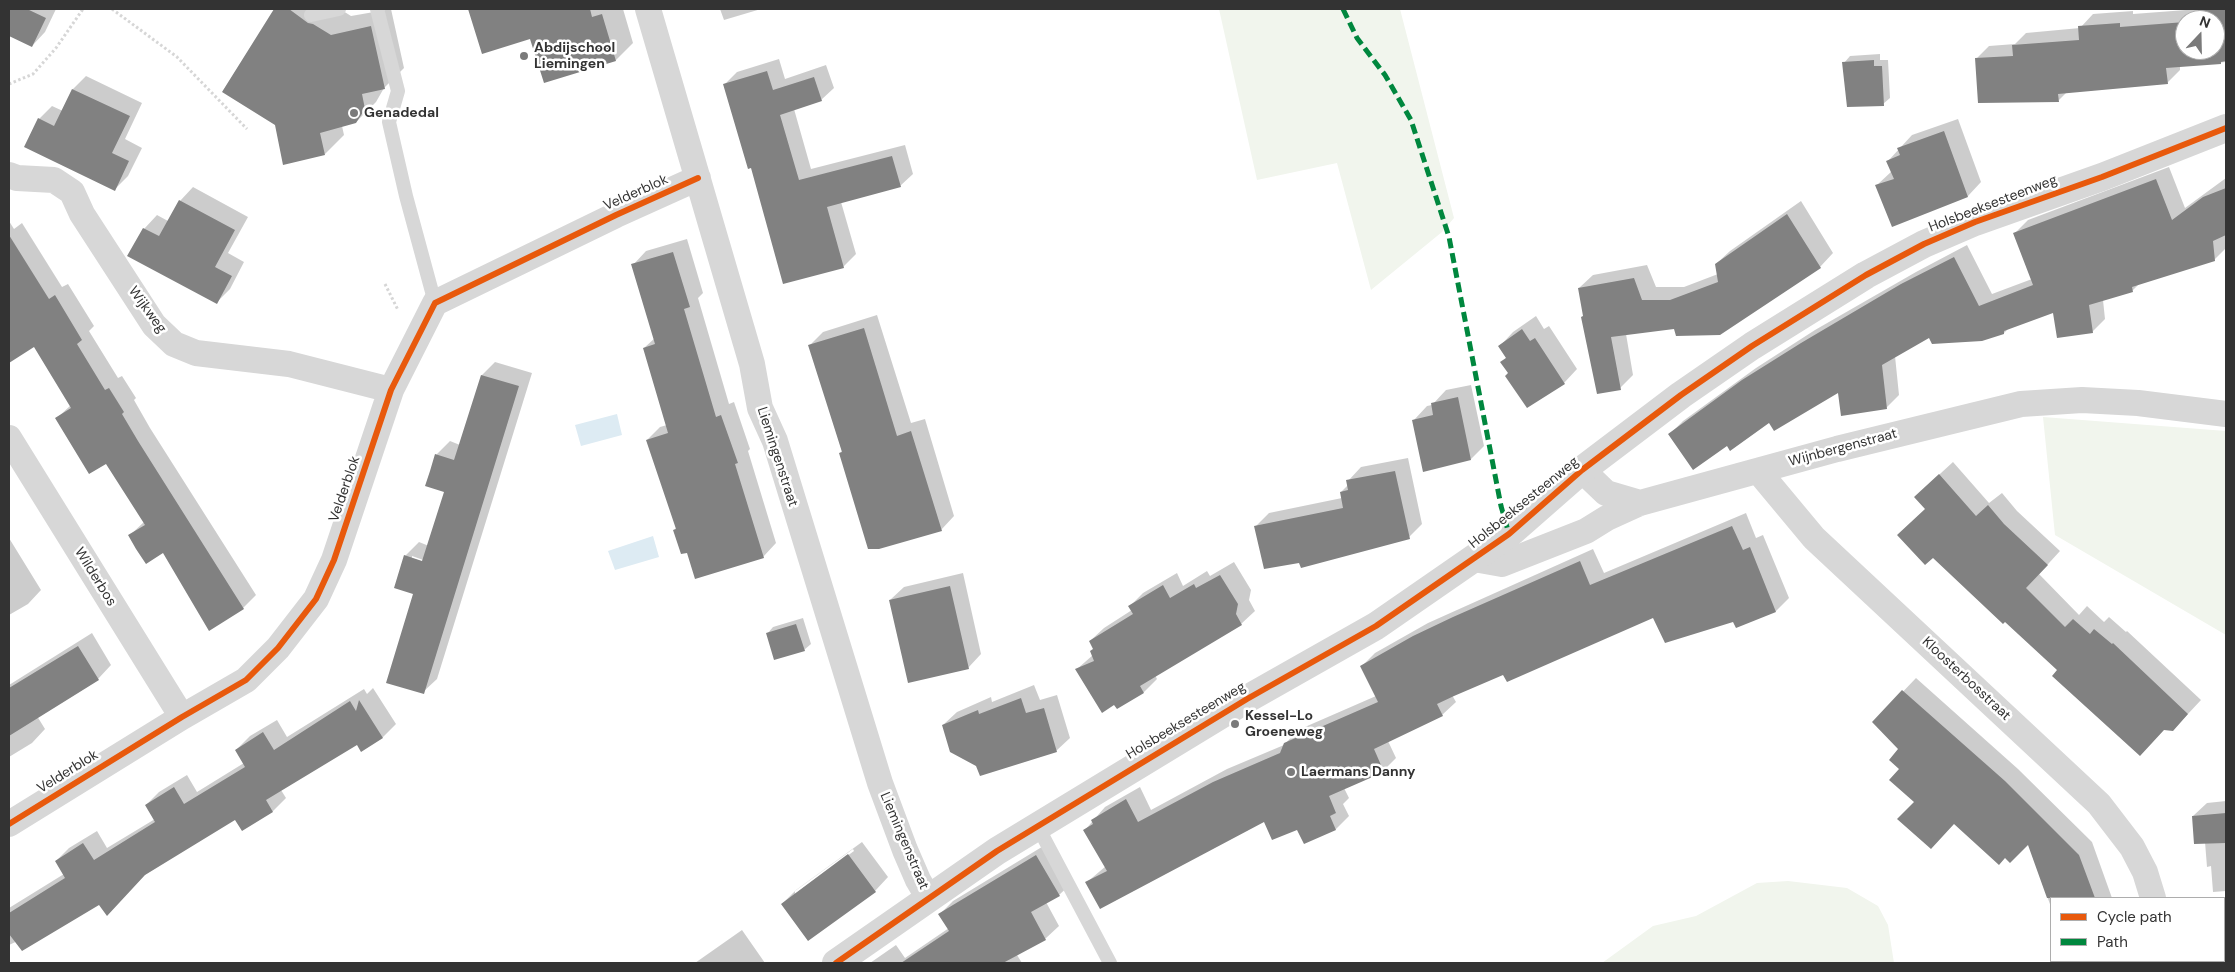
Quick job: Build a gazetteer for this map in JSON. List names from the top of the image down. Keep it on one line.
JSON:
{"streets":{"street":["Velderblok","Holsbeeksesteenweg","Wijkweg","Wijnbergenstraat","Liemingenstraat","Wilderbos","Kloosterbosstraat"]},"crossings":[["Velderblok","Wijkweg"],["Velderblok","Liemingenstraat"],["Velderblok","Wilderbos"],["Holsbeeksesteenweg","Wijnbergenstraat"],["Holsbeeksesteenweg","Liemingenstraat"],["Wijnbergenstraat","Kloosterbosstraat"]],"places":["Abdijschool Liemingen","Genadedal","Kessel-Lo Groeneweg","Laermans Danny"],"legend":["Cycle path","Path"],"north":"top"}
